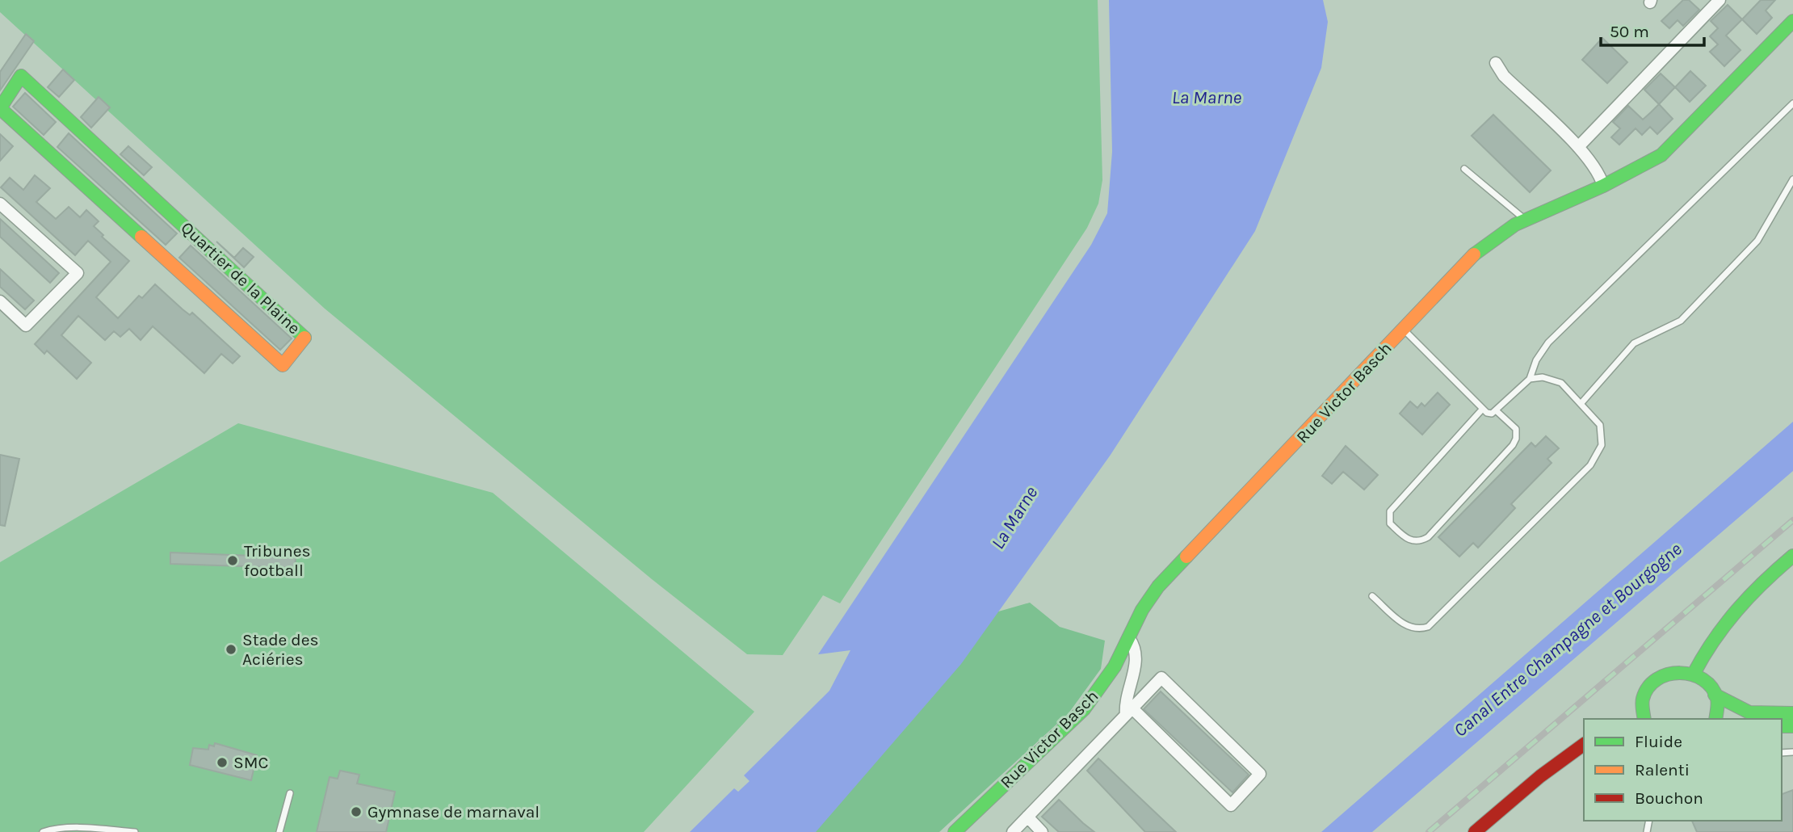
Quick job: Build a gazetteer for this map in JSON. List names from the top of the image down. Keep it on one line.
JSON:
{"streets":{"street":["Quartier de la Plaine","Rue Victor Basch"]},"water":["La Marne","Canal Entre Champagne et Bourgogne"],"places":["Tribunes football","Stade des Aciéries","SMC","Gymnase de marnaval"],"legend":["Fluide","Ralenti","Bouchon"],"scale_bar":"50 m"}
